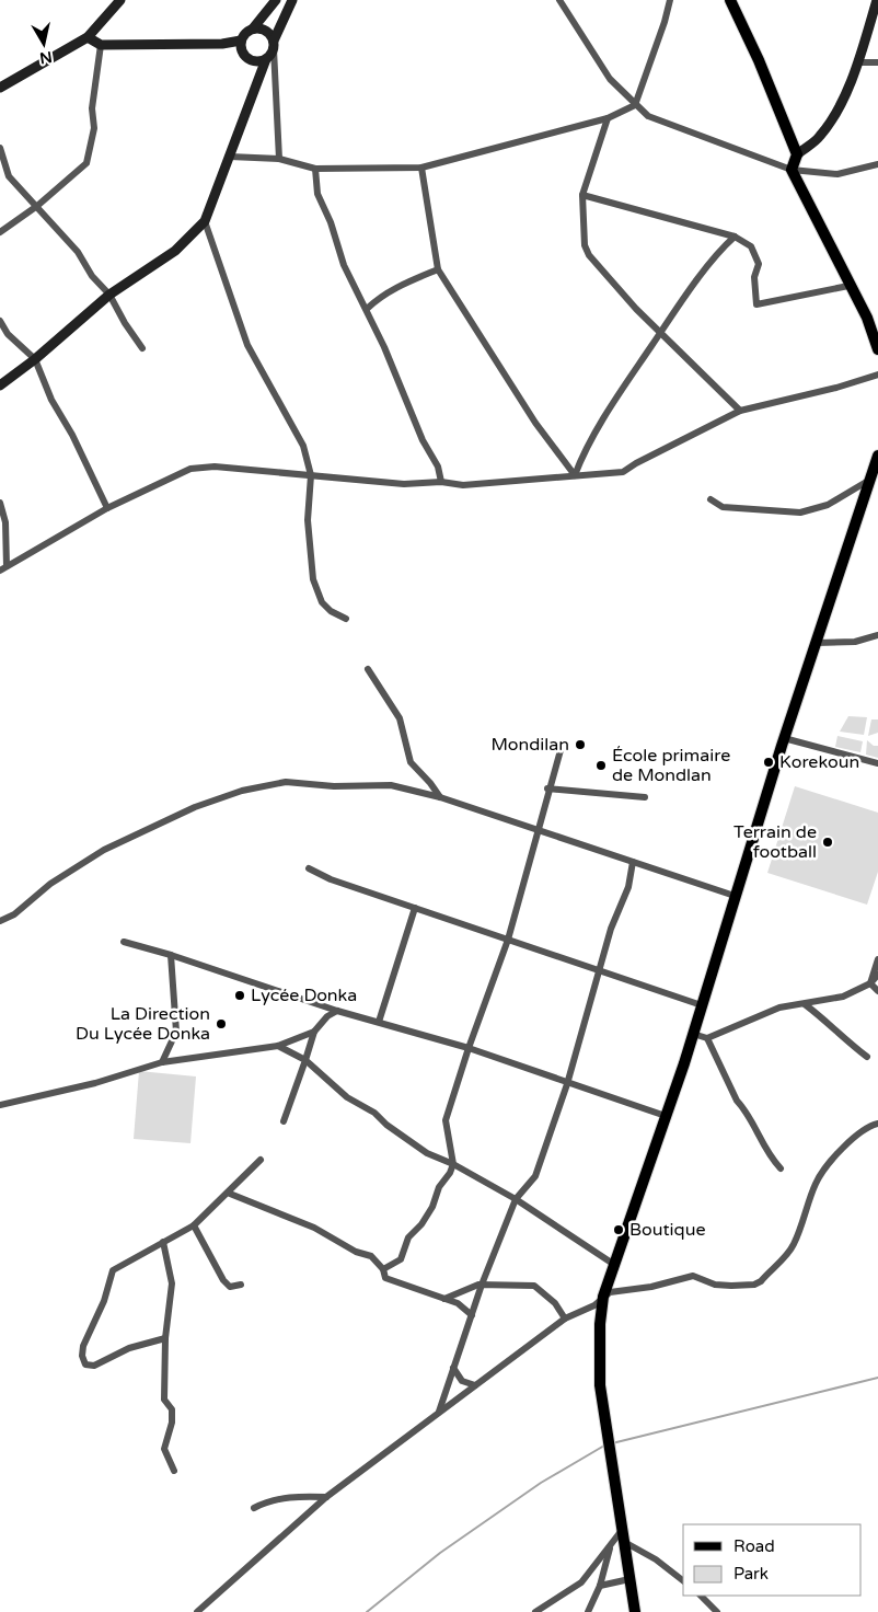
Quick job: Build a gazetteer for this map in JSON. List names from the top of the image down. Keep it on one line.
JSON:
{"places":["Mondilan","Korekoun","École primaire de Mondlan","Terrain de football","Lycée Donka","La Direction Du Lycée Donka","Boutique"],"legend":["Road","Park"],"north":"bottom"}
